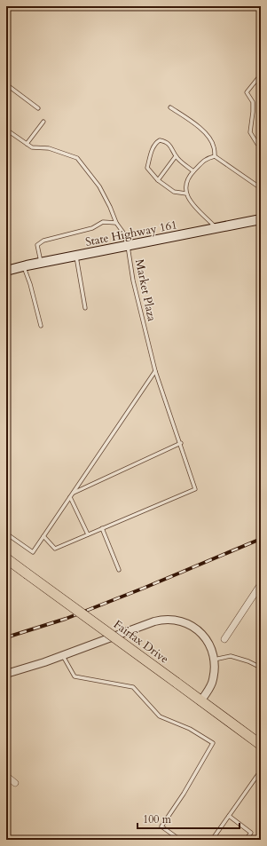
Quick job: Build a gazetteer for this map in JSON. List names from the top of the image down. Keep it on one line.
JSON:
{"streets":{"main road":["State Highway 161","Fairfax Drive"],"lane":["Market Plaza"]},"crossings":[["State Highway 161","Market Plaza"]],"scale_bar":"100 m"}
